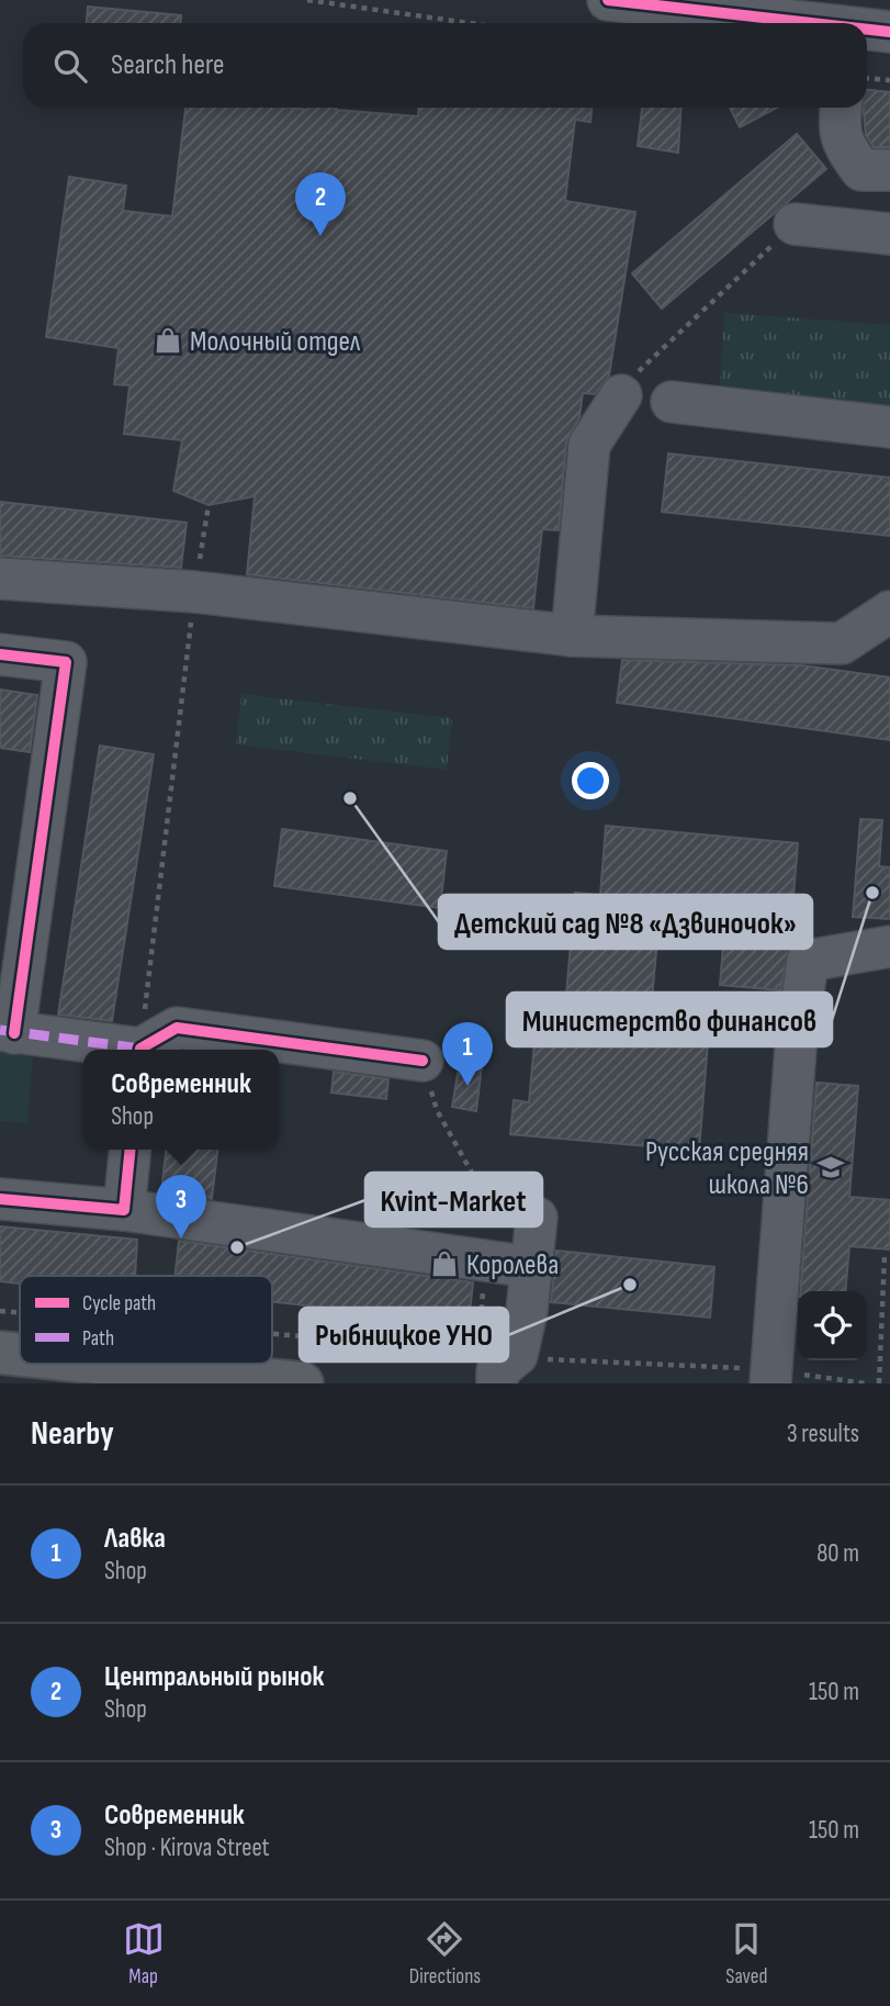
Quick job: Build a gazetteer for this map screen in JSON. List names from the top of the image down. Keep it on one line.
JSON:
{"places":{"shop":["Молочный отдел","Королева"],"other":["Детский сад №8 «Дзвиночок»","Министерство финансов","Kvint-Market","Рыбницкое УНО"],"school or university":["Русская средняя школа №6"]},"legend":["Cycle path","Path"],"page":{"search":"Search here","pins":["2","1","3"],"popup":["Современник","Shop"],"heading":["Nearby","3 results"],"list":[{"mark":"1","name":"Лавка","note":"Shop","value":"80 m"},{"mark":"2","name":"Центральный рынок","note":"Shop","value":"150 m"},{"mark":"3","name":"Современник","note":"Shop · Kirova Street","value":"150 m"}],"nav":["Map","Directions","Saved"]}}
